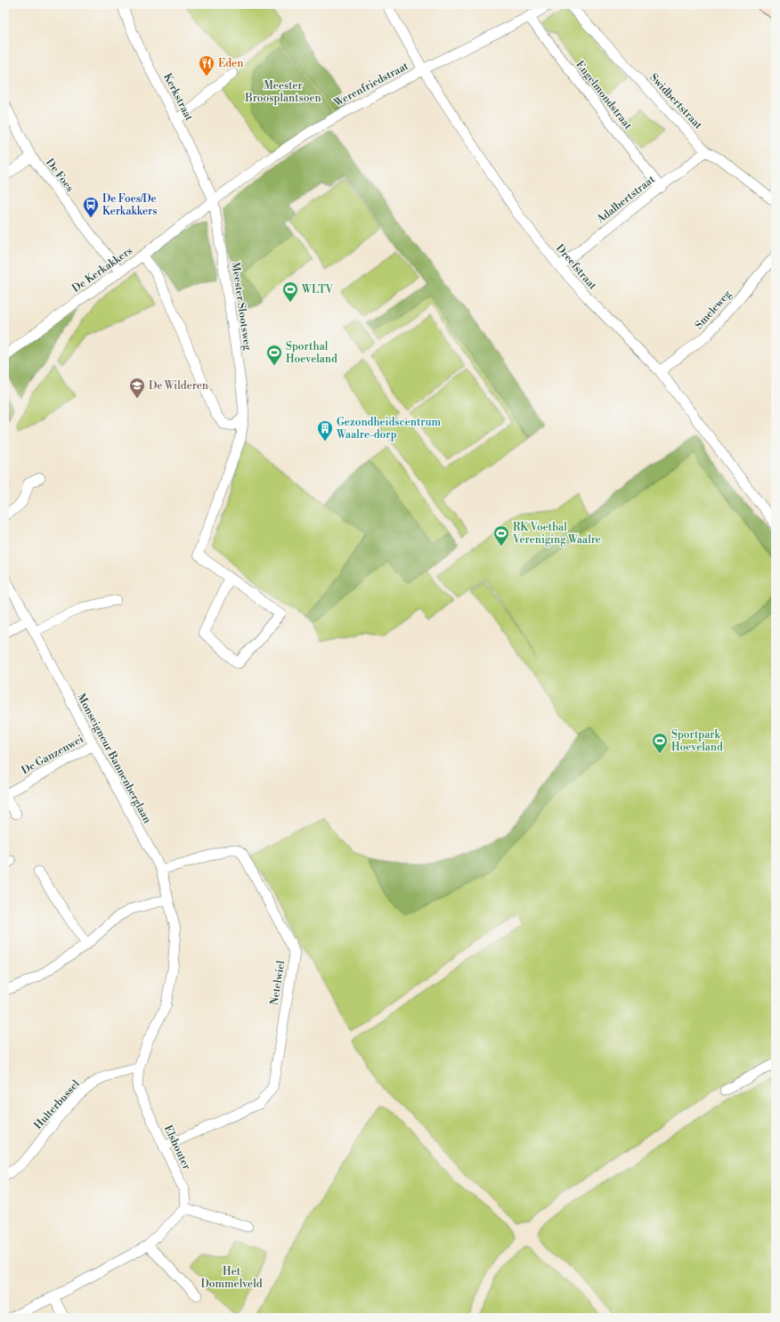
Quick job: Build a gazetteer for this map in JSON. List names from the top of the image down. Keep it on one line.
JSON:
{"streets":{"street":["Werenfriedstraat","Engelmondstraat","Kerkstraat","Swidbertstraat","De Foes","Adalbertstraat","Dreefstraat","De Kerkakkers","Meester Slootsweg","Smeleweg","De Ganzenwei","Monseigneur Bannenberglaan","Netelwiel","Hulterbussel","Elshouter"]},"crossings":[["Werenfriedstraat","Engelmondstraat"],["Werenfriedstraat","Kerkstraat"],["Werenfriedstraat","Dreefstraat"],["Werenfriedstraat","De Kerkakkers"],["Werenfriedstraat","Meester Slootsweg"],["Engelmondstraat","Adalbertstraat"],["Kerkstraat","De Kerkakkers"],["Kerkstraat","Meester Slootsweg"],["Swidbertstraat","Adalbertstraat"],["De Foes","De Kerkakkers"],["Adalbertstraat","Dreefstraat"],["Dreefstraat","Smeleweg"],["De Kerkakkers","Meester Slootsweg"],["De Ganzenwei","Monseigneur Bannenberglaan"],["Monseigneur Bannenberglaan","Netelwiel"],["Monseigneur Bannenberglaan","Elshouter"],["Netelwiel","Elshouter"],["Hulterbussel","Elshouter"]],"parks":["Meester Broosplantsoen","Het Dommelveld"],"places":{"restaurant":["Eden"],"bus stop":["De Foes/De Kerkakkers"],"sports":["WLTV","Sporthal Hoeveland","RK Voetbal Vereniging Waalre","Sportpark Hoeveland"],"school or university":["De Wilderen"],"building":["Gezondheidscentrum Waalre-dorp"]}}
